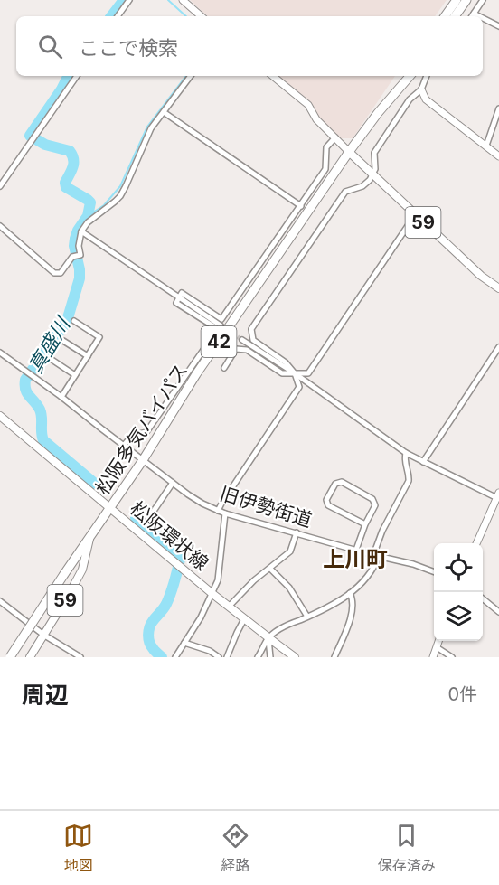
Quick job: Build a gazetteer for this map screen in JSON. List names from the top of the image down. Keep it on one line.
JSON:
{"streets":{"highway":["42","松阪多気バイパス"],"main road":["59","松阪環状線"],"street":["旧伊勢街道"]},"crossings":[["59","松阪多気バイパス"],["松阪多気バイパス","旧伊勢街道"],["松阪多気バイパス","松阪環状線"]],"districts":["上川町"],"water":["真盛川"],"page":{"search":"ここで検索","heading":["周辺","0件"],"nav":["地図","経路","保存済み"]}}
